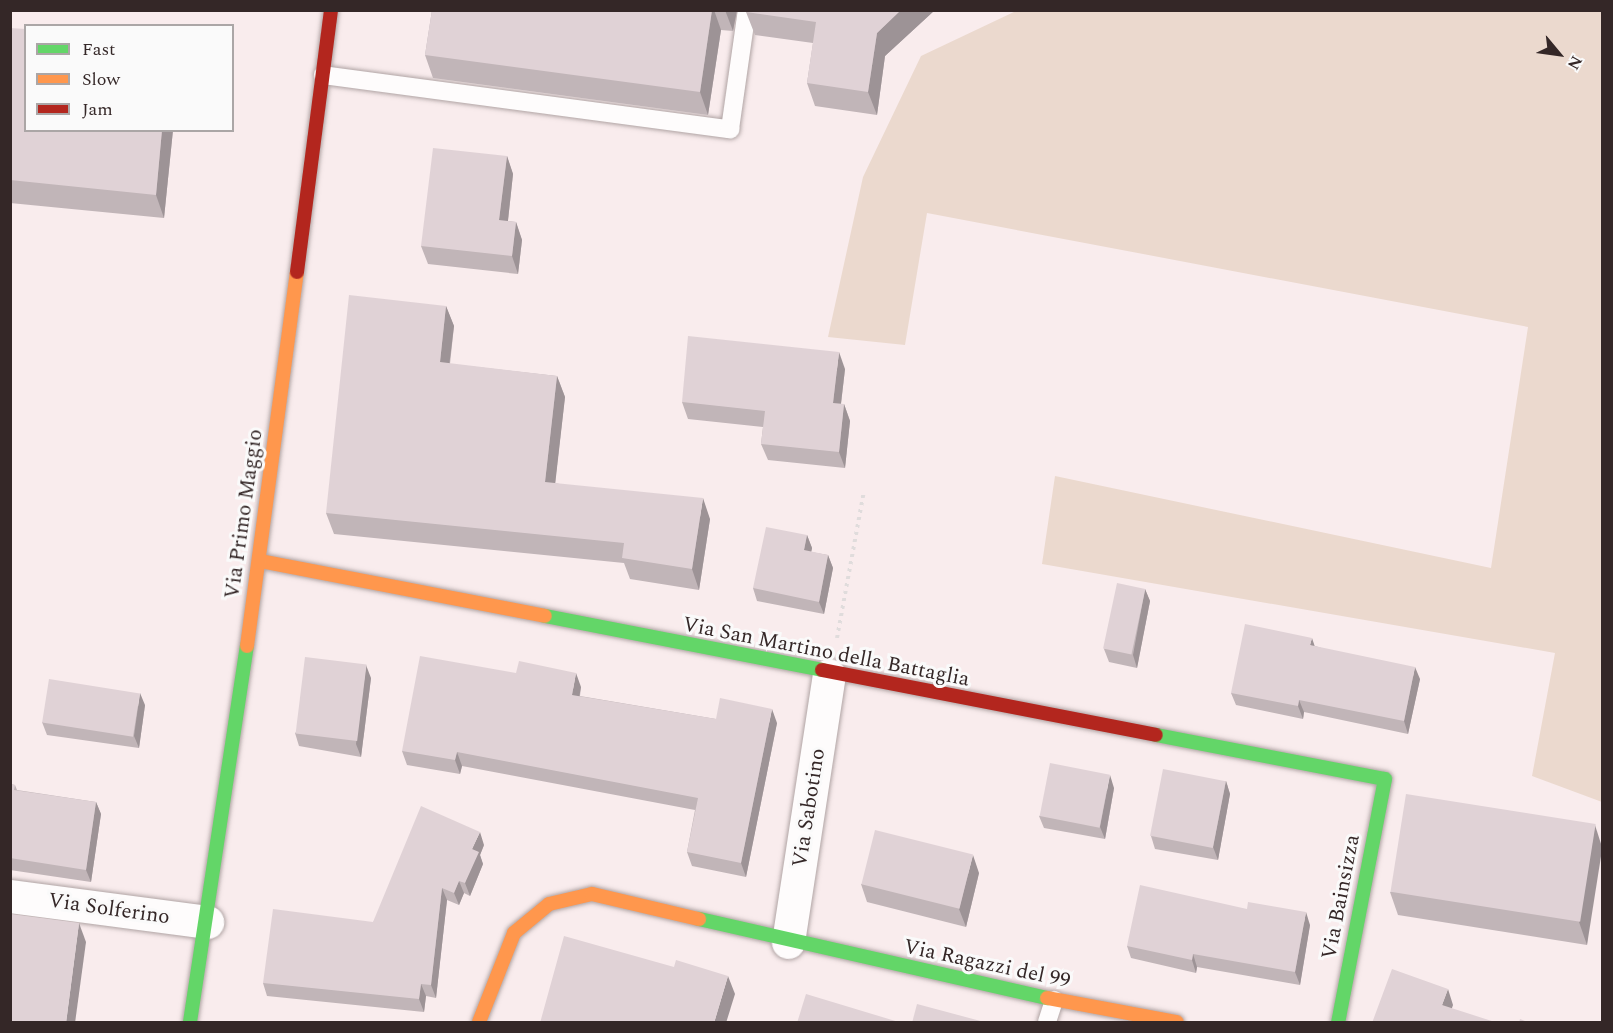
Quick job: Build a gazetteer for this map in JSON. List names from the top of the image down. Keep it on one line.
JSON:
{"streets":{"street":["Via Primo Maggio","Via San Martino della Battaglia","Via Sabotino","Via Bainsizza","Via Solferino","Via Ragazzi del 99"]},"crossings":[["Via Primo Maggio","Via San Martino della Battaglia"],["Via Primo Maggio","Via Solferino"],["Via San Martino della Battaglia","Via Sabotino"],["Via San Martino della Battaglia","Via Bainsizza"],["Via Sabotino","Via Ragazzi del 99"]],"legend":["Fast","Slow","Jam"],"north":"bottom right"}
